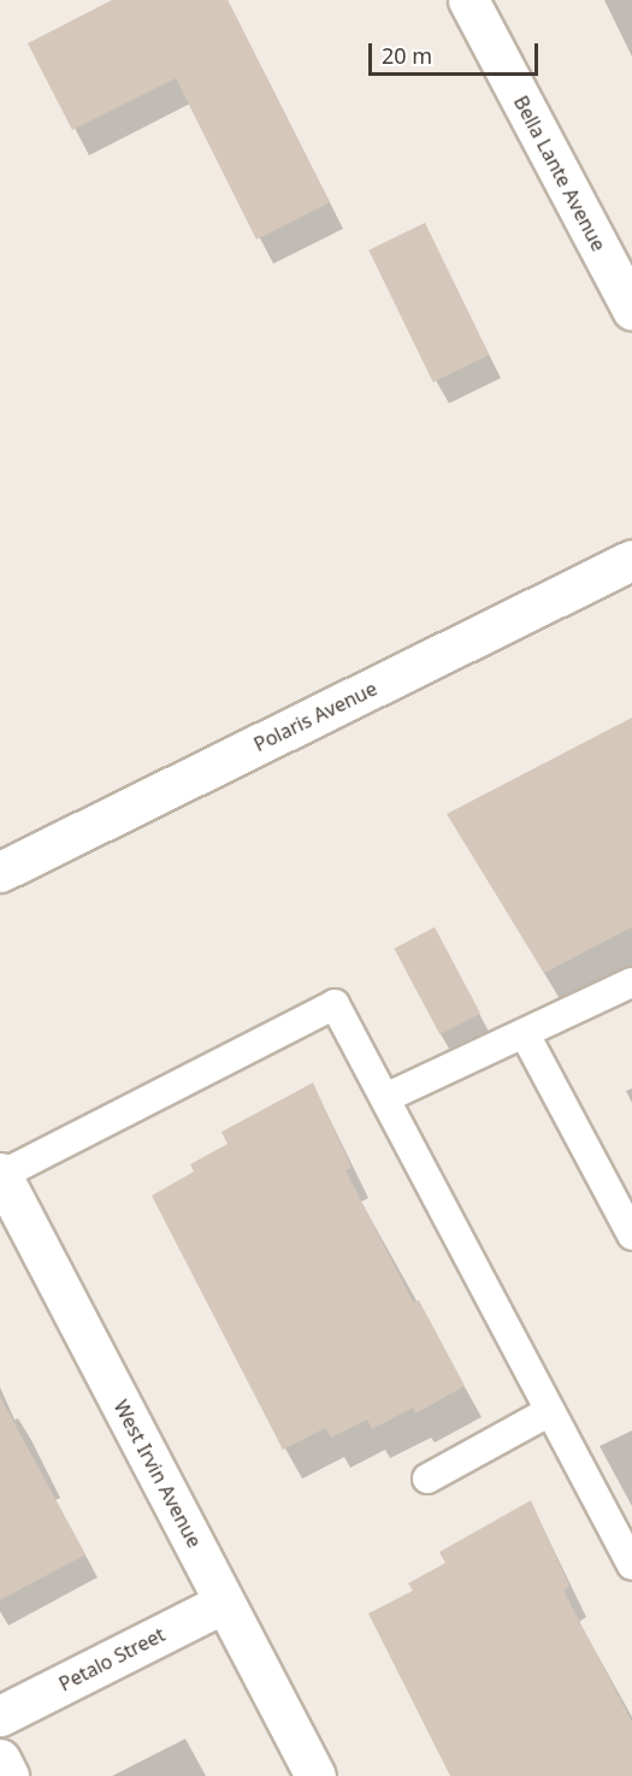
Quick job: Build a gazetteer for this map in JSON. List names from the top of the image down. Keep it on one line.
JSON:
{"streets":{"street":["Bella Lante Avenue","Polaris Avenue","West Irvin Avenue","Petalo Street"]},"crossings":[["West Irvin Avenue","Petalo Street"]],"scale_bar":"20 m"}
